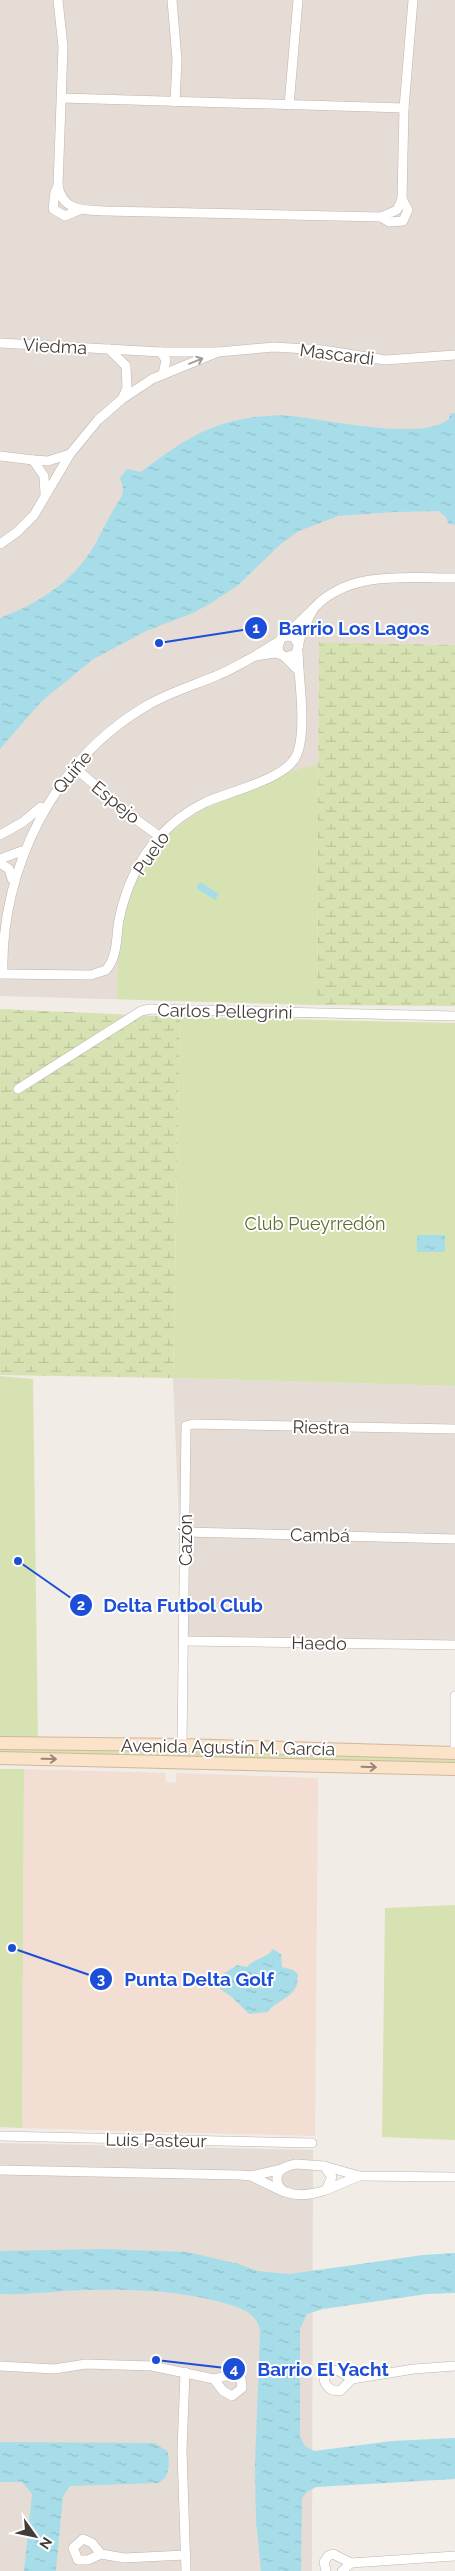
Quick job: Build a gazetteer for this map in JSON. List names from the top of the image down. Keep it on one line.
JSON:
{"streets":{"main road":["Avenida Agustín M. García"],"street":["Viedma","Mascardi","Quiñe","Espejo","Puelo","Carlos Pellegrini","Riestra","Cambá","Cazón","Haedo","Luis Pasteur"]},"crossings":[["Quiñe","Espejo"],["Quiñe","Puelo"],["Espejo","Puelo"],["Riestra","Cazón"],["Cambá","Cazón"],["Cazón","Haedo"],["Cazón","Avenida Agustín M. García"]],"parks":["Club Pueyrredón"],"places":["Barrio Los Lagos","Delta Futbol Club","Punta Delta Golf","Barrio El Yacht"],"north":"bottom right"}
